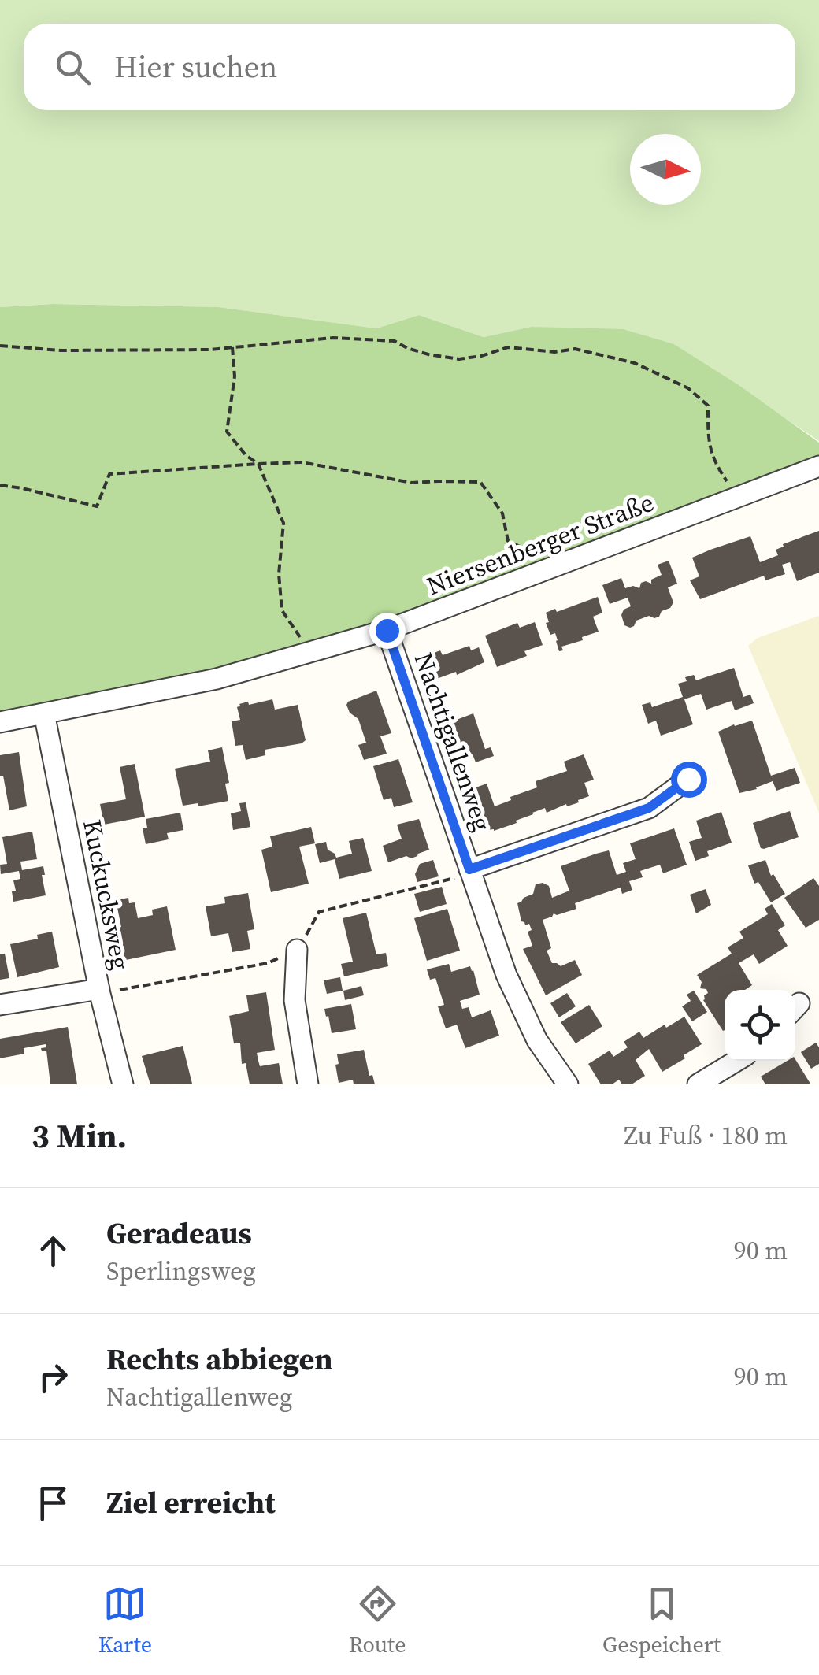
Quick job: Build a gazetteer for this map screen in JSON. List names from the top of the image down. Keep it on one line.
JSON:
{"streets":{"street":["Niersenberger Straße","Nachtigallenweg","Kuckucksweg"]},"crossings":[["Niersenberger Straße","Nachtigallenweg"],["Niersenberger Straße","Kuckucksweg"]],"north":"right","page":{"search":"Hier suchen","heading":["3 Min.","Zu Fuß · 180 m"],"list":[["Geradeaus","Sperlingsweg","90 m"],["Rechts abbiegen","Nachtigallenweg","90 m"],"Ziel erreicht"],"nav":["Karte","Route","Gespeichert"]}}
